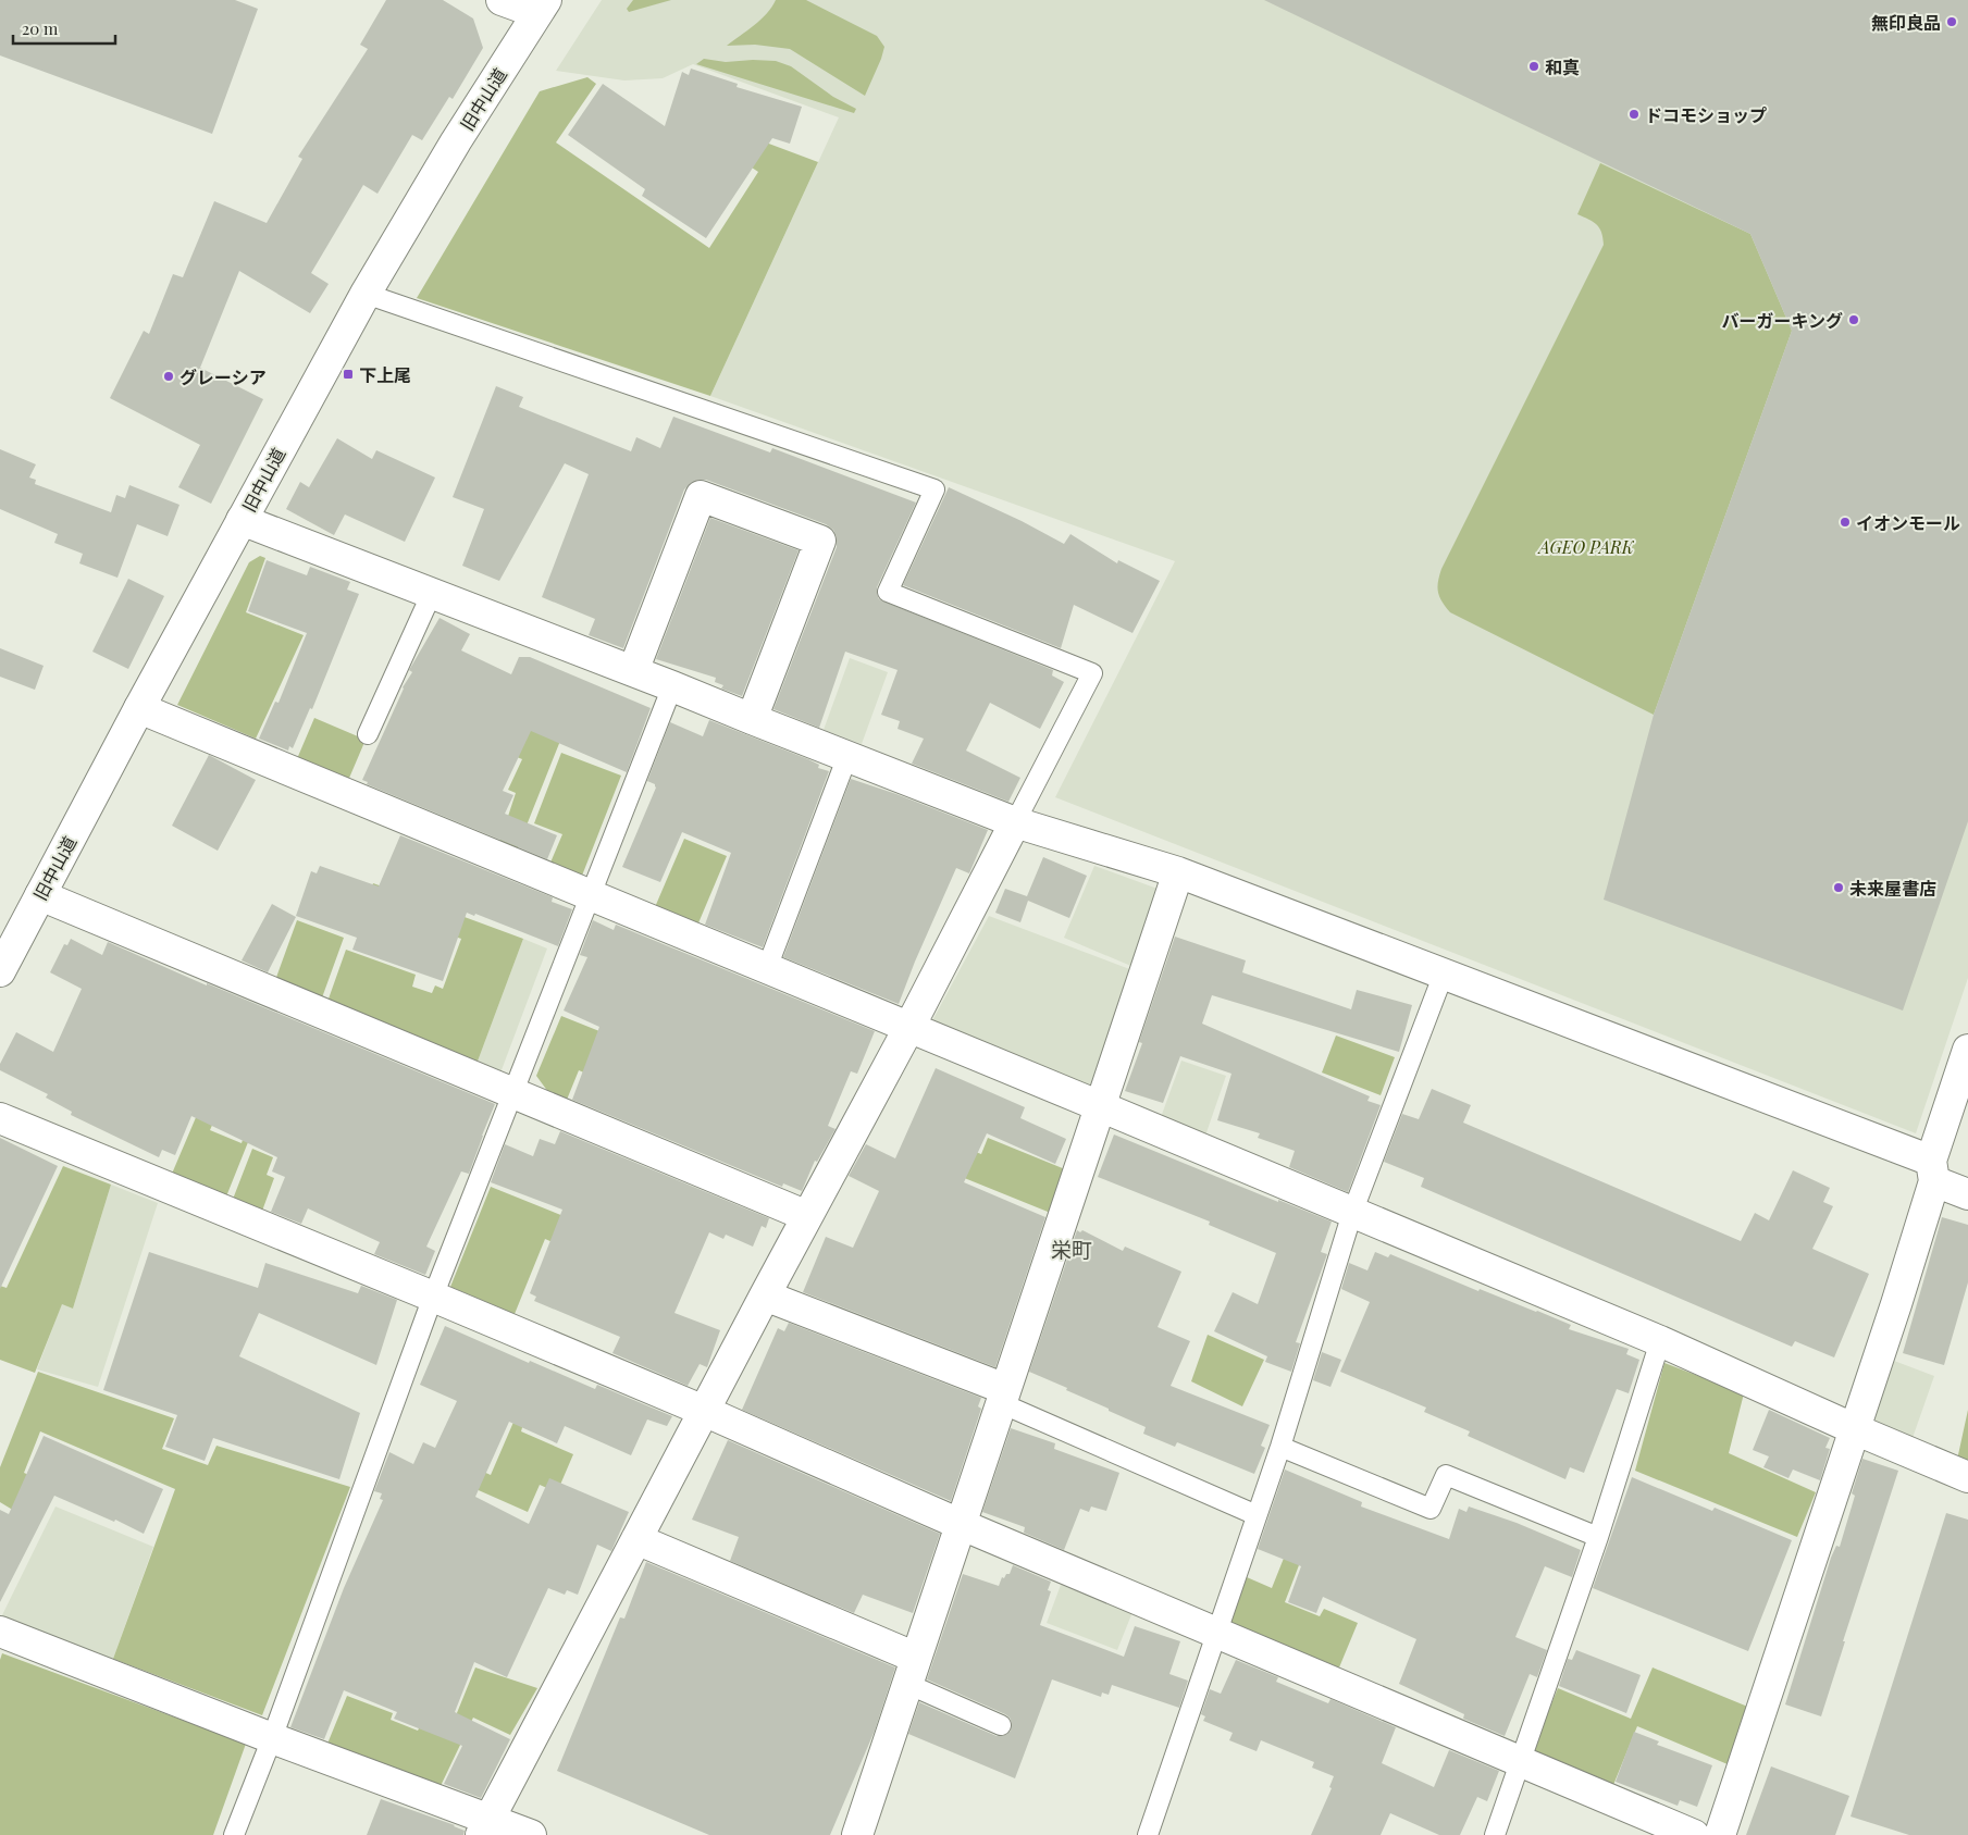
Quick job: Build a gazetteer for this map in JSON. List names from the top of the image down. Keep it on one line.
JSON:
{"streets":{"street":["旧中山道"]},"districts":["栄町"],"parks":["AGEO PARK"],"places":{"other":["無印良品","和真","ドコモショップ","バーガーキング","グレーシア","イオンモール","未来屋書店"],"transit":["下上尾"]},"scale_bar":"20 m"}
